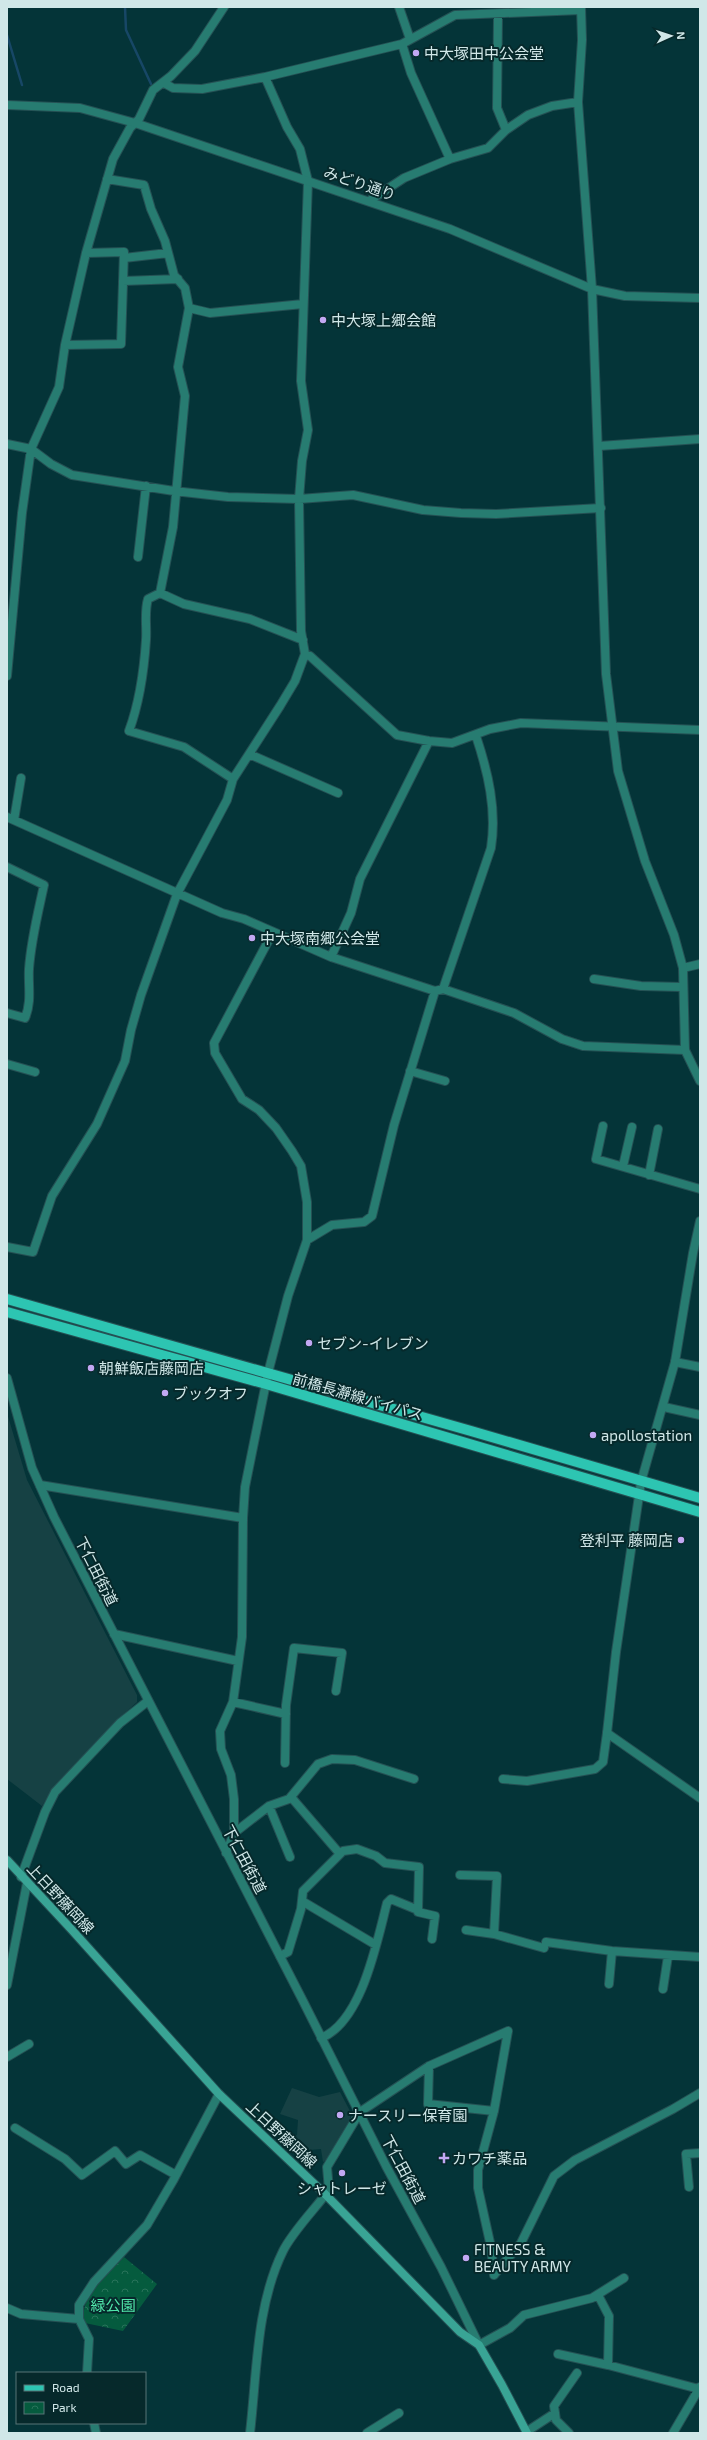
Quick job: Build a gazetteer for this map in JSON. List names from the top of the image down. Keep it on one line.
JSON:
{"streets":{"main road":["前橋長瀞線バイパス","上日野藤岡線"],"street":["みどり通り","下仁田街道"]},"crossings":[["下仁田街道","上日野藤岡線"]],"parks":["緑公園"],"places":{"other":["中大塚田中公会堂","中大塚上郷会館","中大塚南郷公会堂","セブン-イレブン","朝鮮飯店藤岡店","ブックオフ","apollostation","登利平 藤岡店","ナースリー保育園","シャトレーゼ","FITNESS & BEAUTY ARMY"],"health":["カワチ薬品"]},"legend":["Road","Park"],"north":"right"}
